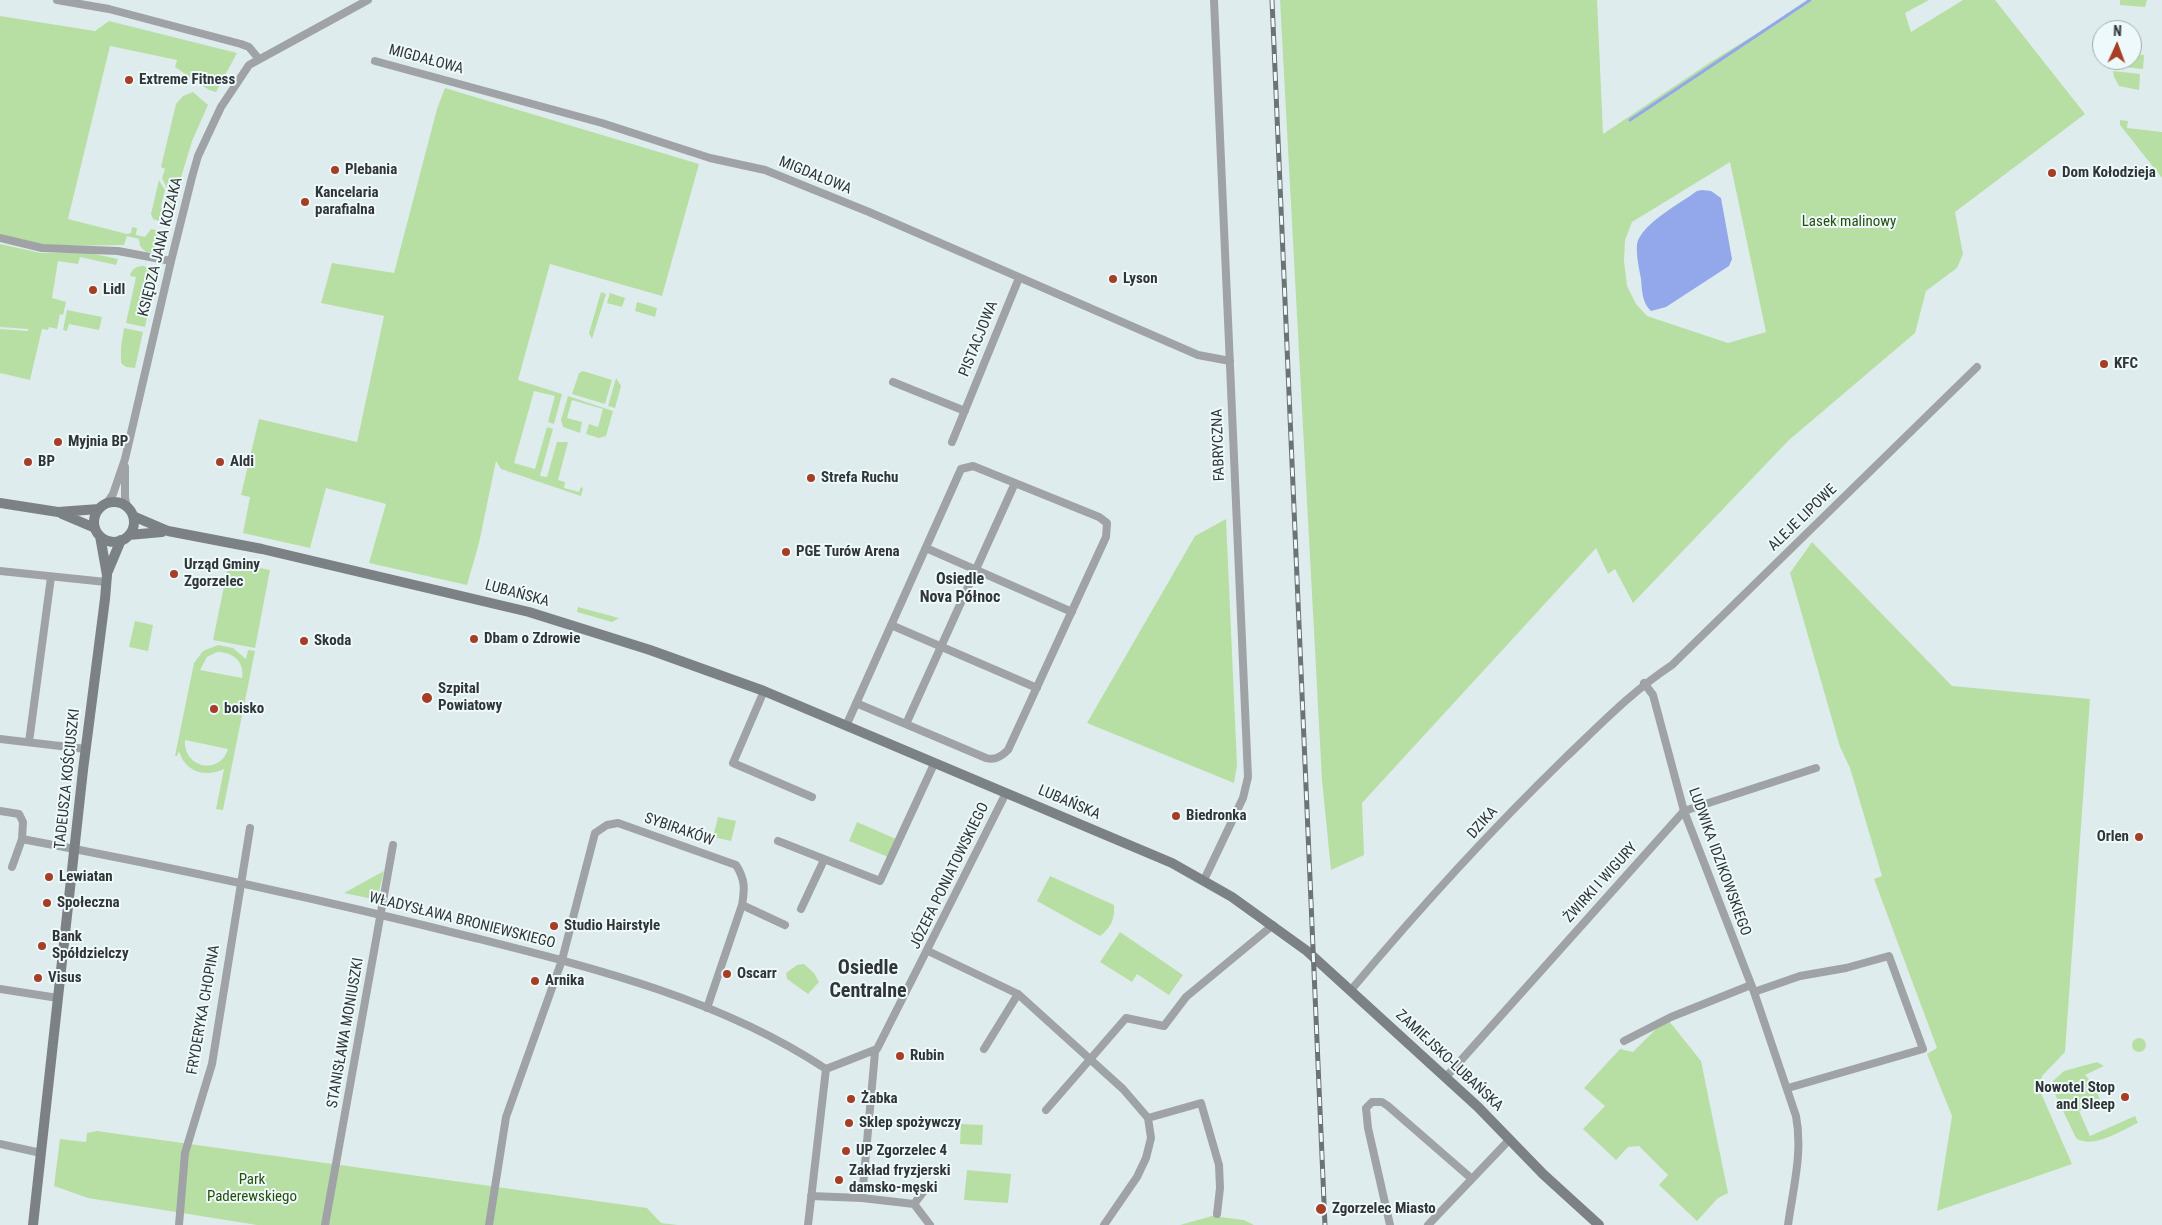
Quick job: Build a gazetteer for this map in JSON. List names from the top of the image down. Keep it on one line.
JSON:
{"streets":{"main road":["LUBAŃSKA","TADEUSZA KOŚCIUSZKI","ZAMIEJSKO-LUBAŃSKA"],"street":["MIGDAŁOWA","KSIĘDZA JANA KOZAKA","PISTACJOWA","FABRYCZNA","ALEJE LIPOWE","DZIKA","SYBIRAKÓW","LUDWIKA IDZIKOWSKIEGO","JÓZEFA PONIATOWSKIEGO","ŻWIRKI I WIGURY","WŁADYSŁAWA BRONIEWSKIEGO","FRYDERYKA CHOPINA","STANISŁAWA MONIUSZKI"]},"crossings":[["MIGDAŁOWA","PISTACJOWA"],["MIGDAŁOWA","FABRYCZNA"],["KSIĘDZA JANA KOZAKA","LUBAŃSKA"],["KSIĘDZA JANA KOZAKA","TADEUSZA KOŚCIUSZKI"],["FABRYCZNA","LUBAŃSKA"],["ALEJE LIPOWE","DZIKA"],["ALEJE LIPOWE","LUDWIKA IDZIKOWSKIEGO"],["LUBAŃSKA","TADEUSZA KOŚCIUSZKI"],["LUBAŃSKA","JÓZEFA PONIATOWSKIEGO"],["LUBAŃSKA","ZAMIEJSKO-LUBAŃSKA"],["TADEUSZA KOŚCIUSZKI","WŁADYSŁAWA BRONIEWSKIEGO"],["DZIKA","LUDWIKA IDZIKOWSKIEGO"],["DZIKA","ZAMIEJSKO-LUBAŃSKA"],["SYBIRAKÓW","WŁADYSŁAWA BRONIEWSKIEGO"],["LUDWIKA IDZIKOWSKIEGO","ŻWIRKI I WIGURY"],["ŻWIRKI I WIGURY","ZAMIEJSKO-LUBAŃSKA"],["WŁADYSŁAWA BRONIEWSKIEGO","FRYDERYKA CHOPINA"],["WŁADYSŁAWA BRONIEWSKIEGO","STANISŁAWA MONIUSZKI"]],"districts":["Osiedle Nova Północ","Osiedle Centralne"],"parks":["Lasek malinowy","Park Paderewskiego"],"places":["Extreme Fitness","Plebania","Dom Kołodzieja","Kancelaria parafialna","Lyson","Lidl","KFC","Myjnia BP","BP","Aldi","Strefa Ruchu","PGE Turów Arena","Urząd Gminy Zgorzelec","Dbam o Zdrowie","Skoda","Szpital Powiatowy","boisko","Biedronka","Orlen","Lewiatan","Społeczna","Studio Hairstyle","Bank Spółdzielczy","Oscarr","Visus","Arnika","Rubin","Nowotel Stop and Sleep","Żabka","Sklep spożywczy","UP Zgorzelec 4","Zakład fryzjerski damsko-męski","Zgorzelec Miasto"],"north":"top"}
